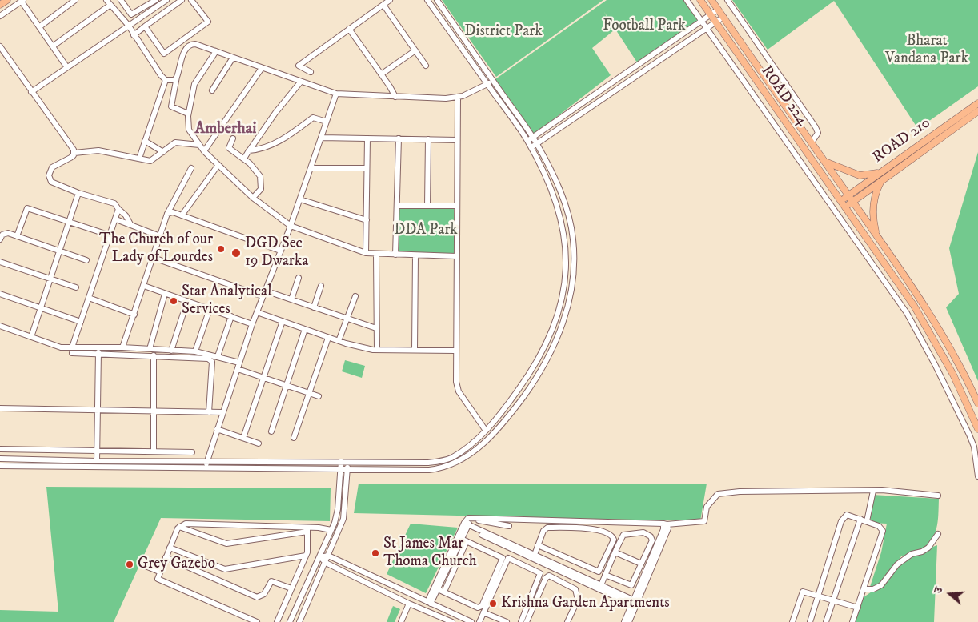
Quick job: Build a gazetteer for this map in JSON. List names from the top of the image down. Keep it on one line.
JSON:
{"streets":{"main road":["ROAD 224","ROAD 210"]},"crossings":[["ROAD 224","ROAD 210"]],"districts":["Amberhai"],"parks":["Football Park","District Park","Bharat Vandana Park","DDA Park"],"places":["The Church of our Lady of Lourdes","DGD Sec 19 Dwarka","Star Analytical Services","St James Mar Thoma Church","Grey Gazebo","Krishna Garden Apartments"],"north":"left"}
